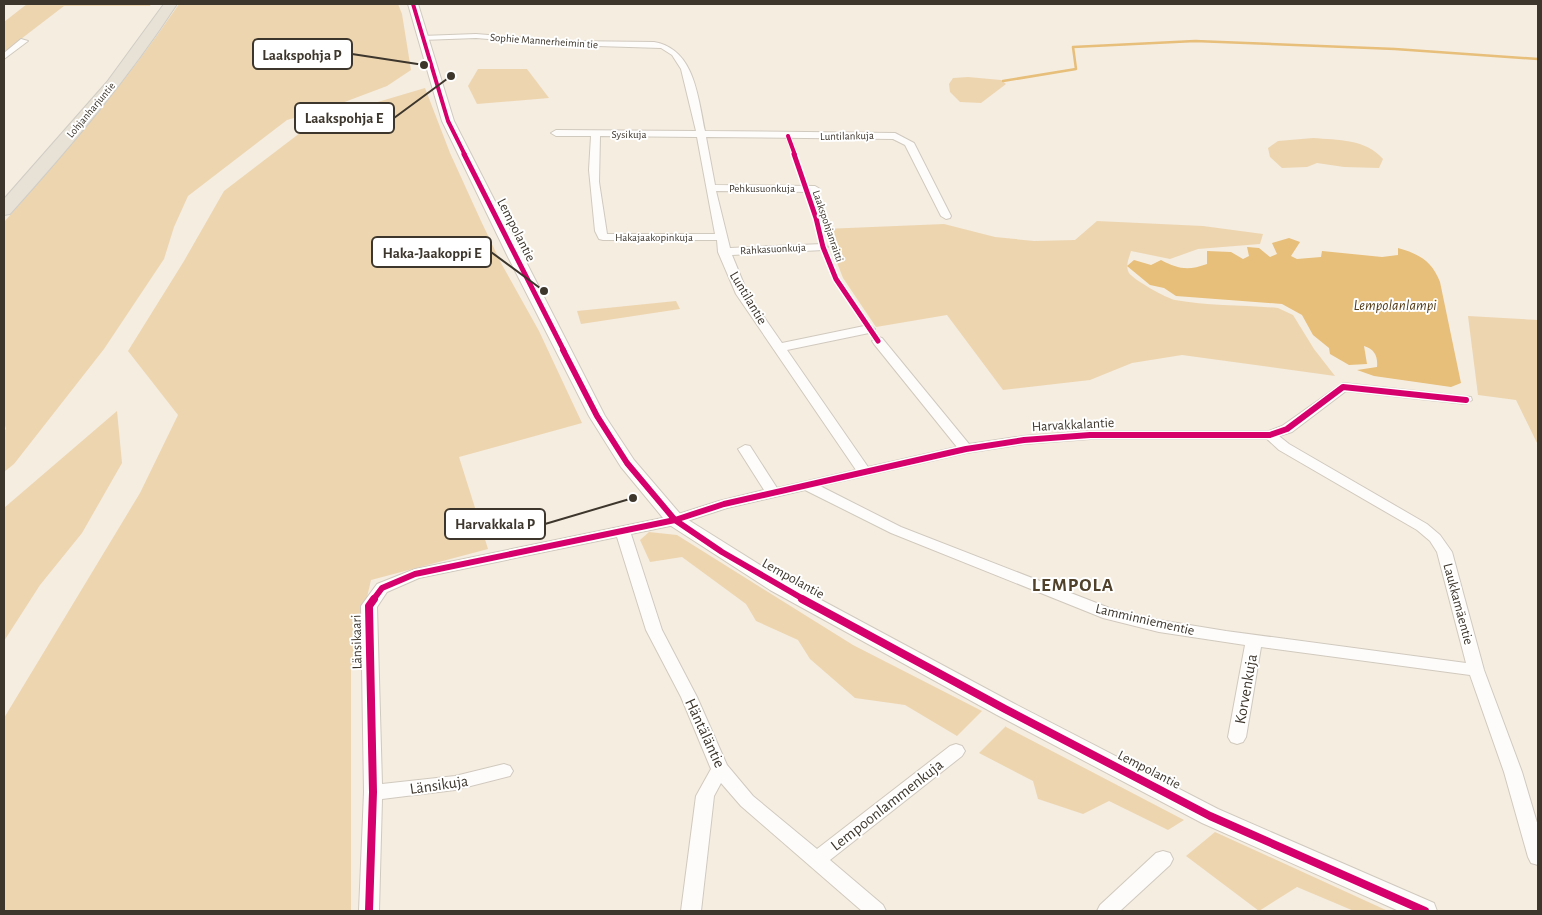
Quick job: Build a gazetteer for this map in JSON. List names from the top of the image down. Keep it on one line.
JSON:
{"streets":{"highway":["Lohjanharjuntie"],"street":["Sophie Mannerheimin tie","Sysikuja","Luntilankuja","Pehkusuonkuja","Lempolantie","Hakajaakopinkuja","Rahkasuonkuja","Luntilantie","Harvakkalantie","Laukkamäentie","Lamminniementie","Länsikaari","Korvenkuja","Häntäläntie","Länsikuja","Lempoonlammenkuja"],"cycle path":["Laakspohjanraitti"]},"crossings":[["Sophie Mannerheimin tie","Lempolantie"],["Sophie Mannerheimin tie","Luntilantie"],["Sysikuja","Luntilankuja"],["Sysikuja","Hakajaakopinkuja"],["Sysikuja","Luntilantie"],["Luntilankuja","Luntilantie"],["Pehkusuonkuja","Luntilantie"],["Lempolantie","Harvakkalantie"],["Lempolantie","Länsikaari"],["Hakajaakopinkuja","Luntilantie"],["Rahkasuonkuja","Luntilantie"],["Luntilantie","Harvakkalantie"],["Harvakkalantie","Laukkamäentie"],["Harvakkalantie","Lamminniementie"],["Harvakkalantie","Länsikaari"],["Laukkamäentie","Lamminniementie"],["Lamminniementie","Korvenkuja"],["Länsikaari","Häntäläntie"],["Länsikaari","Länsikuja"],["Häntäläntie","Lempoonlammenkuja"]],"districts":["LEMPOLA"],"water":["Lempolanlampi"],"places":["Laakspohja P","Laakspohja E","Haka-Jaakoppi E","Harvakkala P"]}
